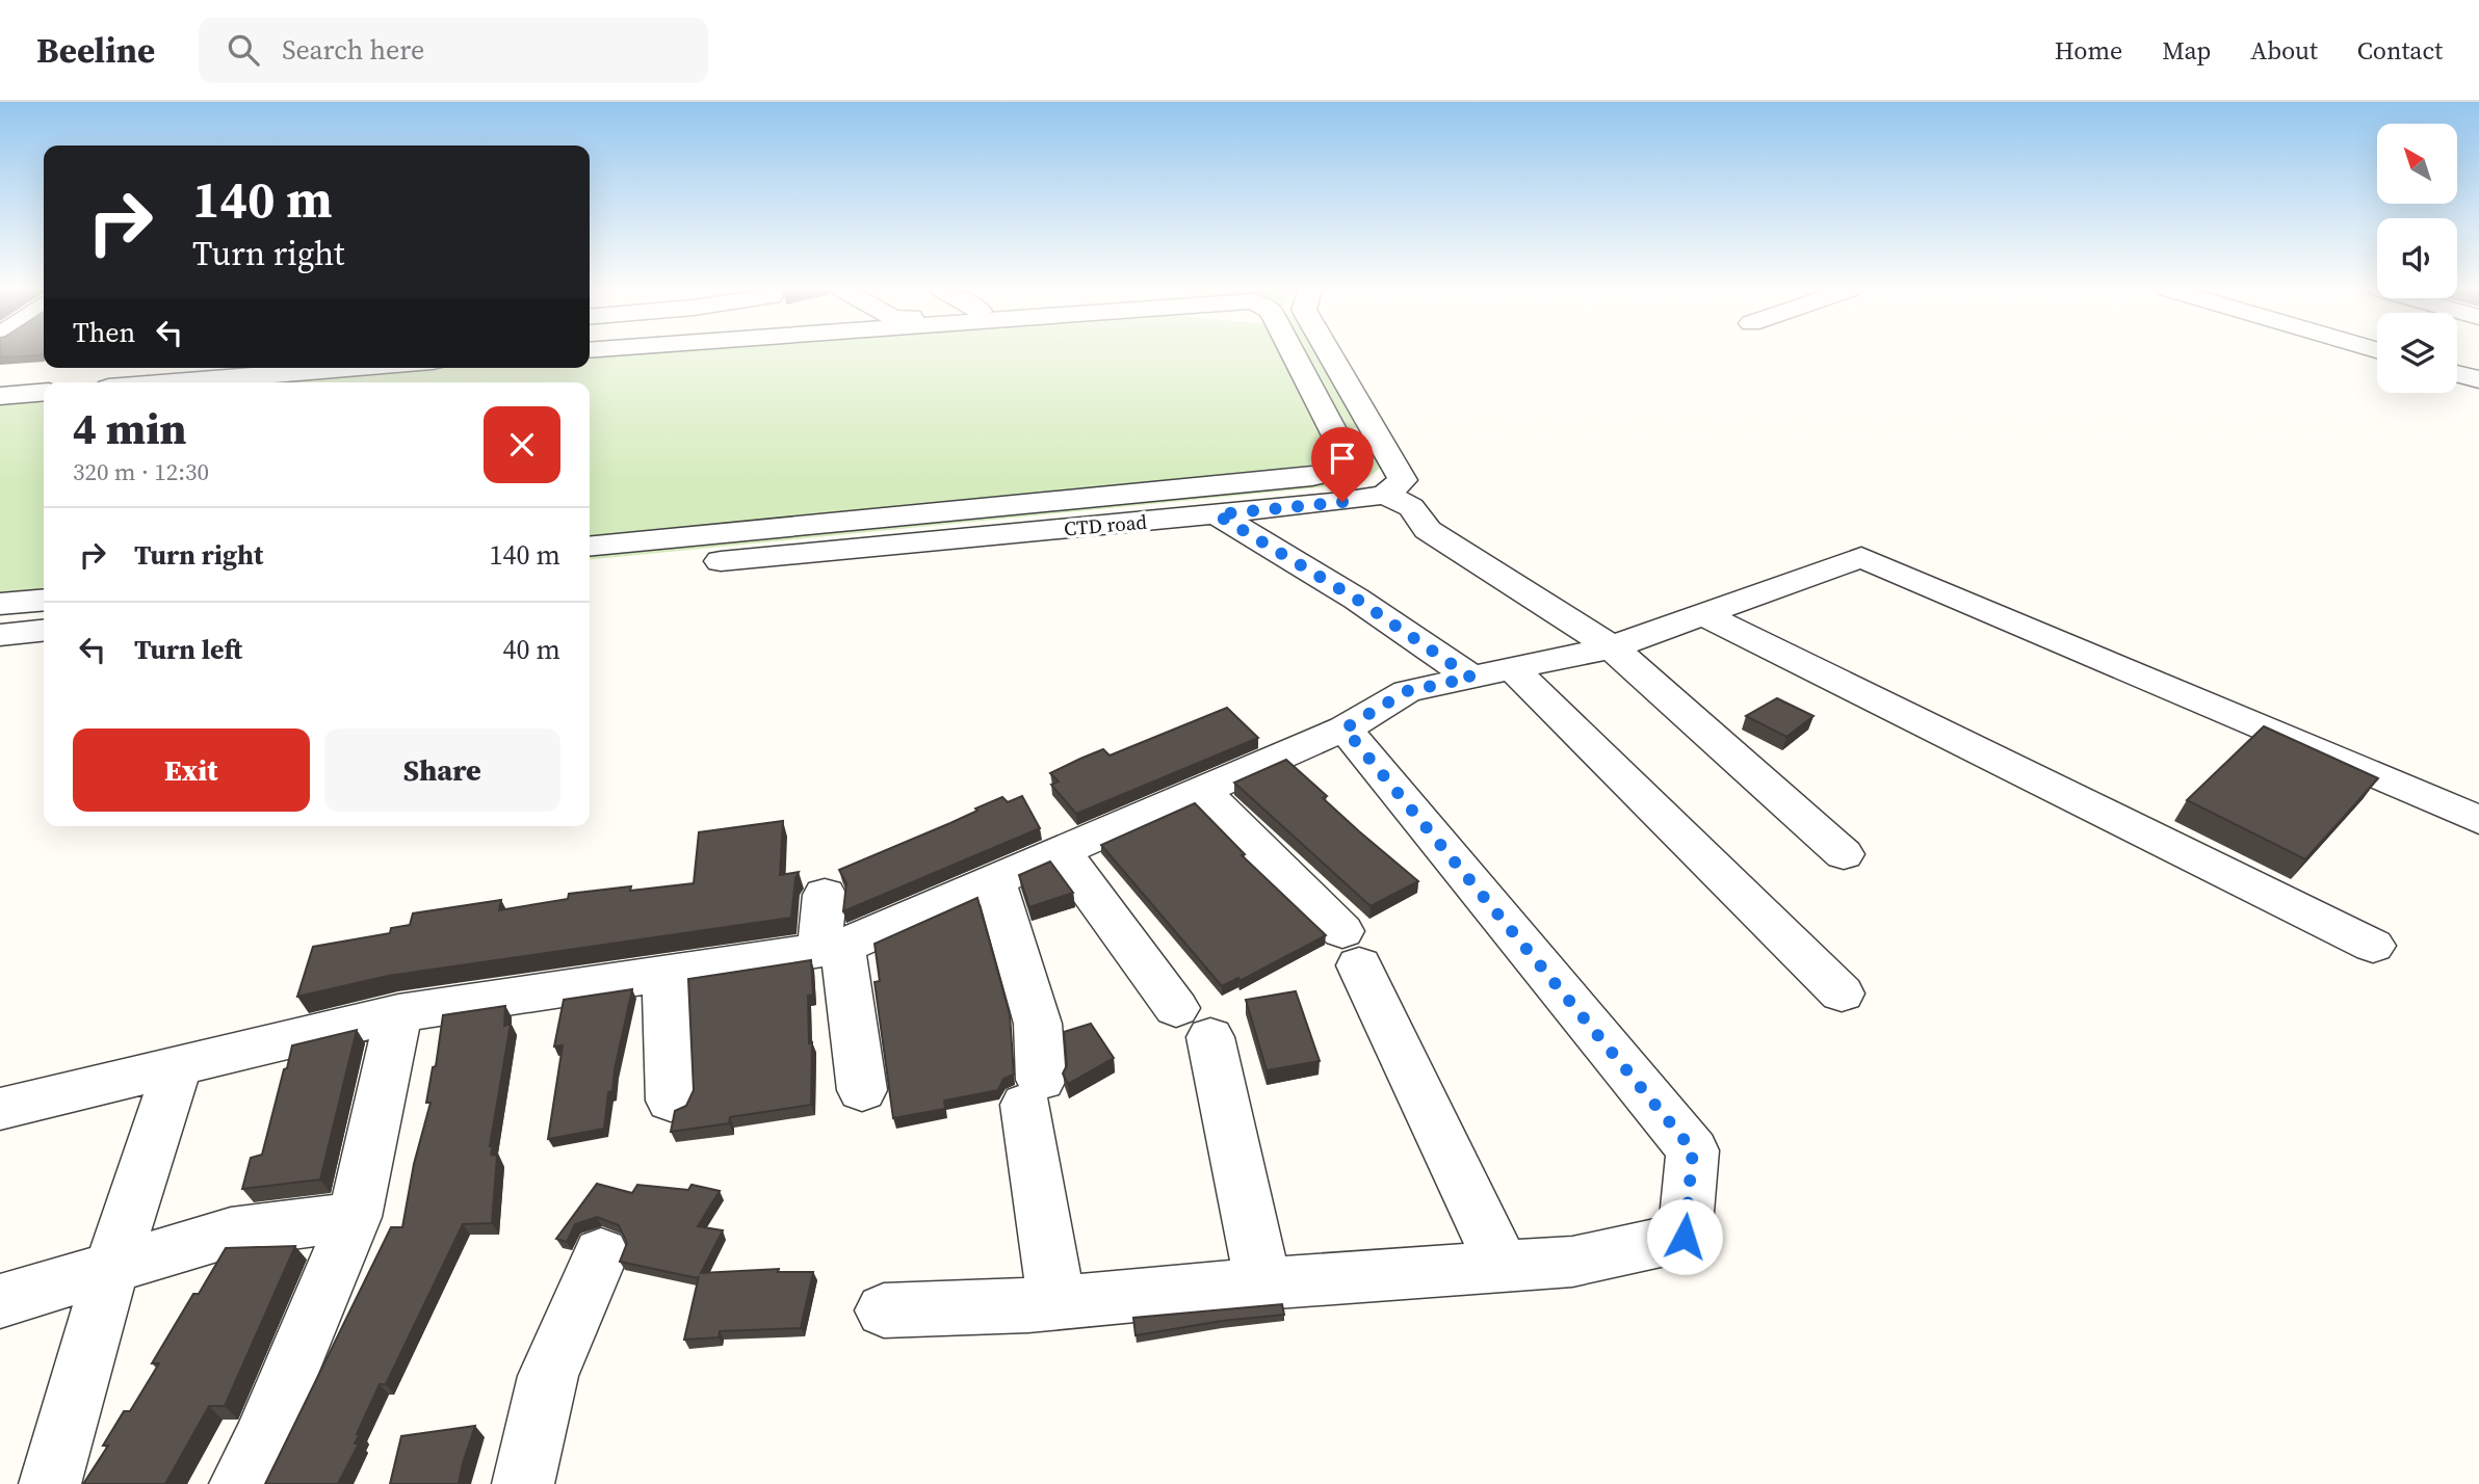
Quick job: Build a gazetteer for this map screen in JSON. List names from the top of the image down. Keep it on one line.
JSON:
{"streets":{"street":["CTD road"]},"north":"top left","page":{"header":"Beeline","search":"Search here","nav":["Home","Map","About","Contact"],"turn":["140 m","Turn right"],"then":"Then","heading":["4 min","320 m · 12:30"],"list":[{"name":"Turn right","value":"140 m"},{"name":"Turn left","value":"40 m"}],"buttons":["Exit","Share"]}}
